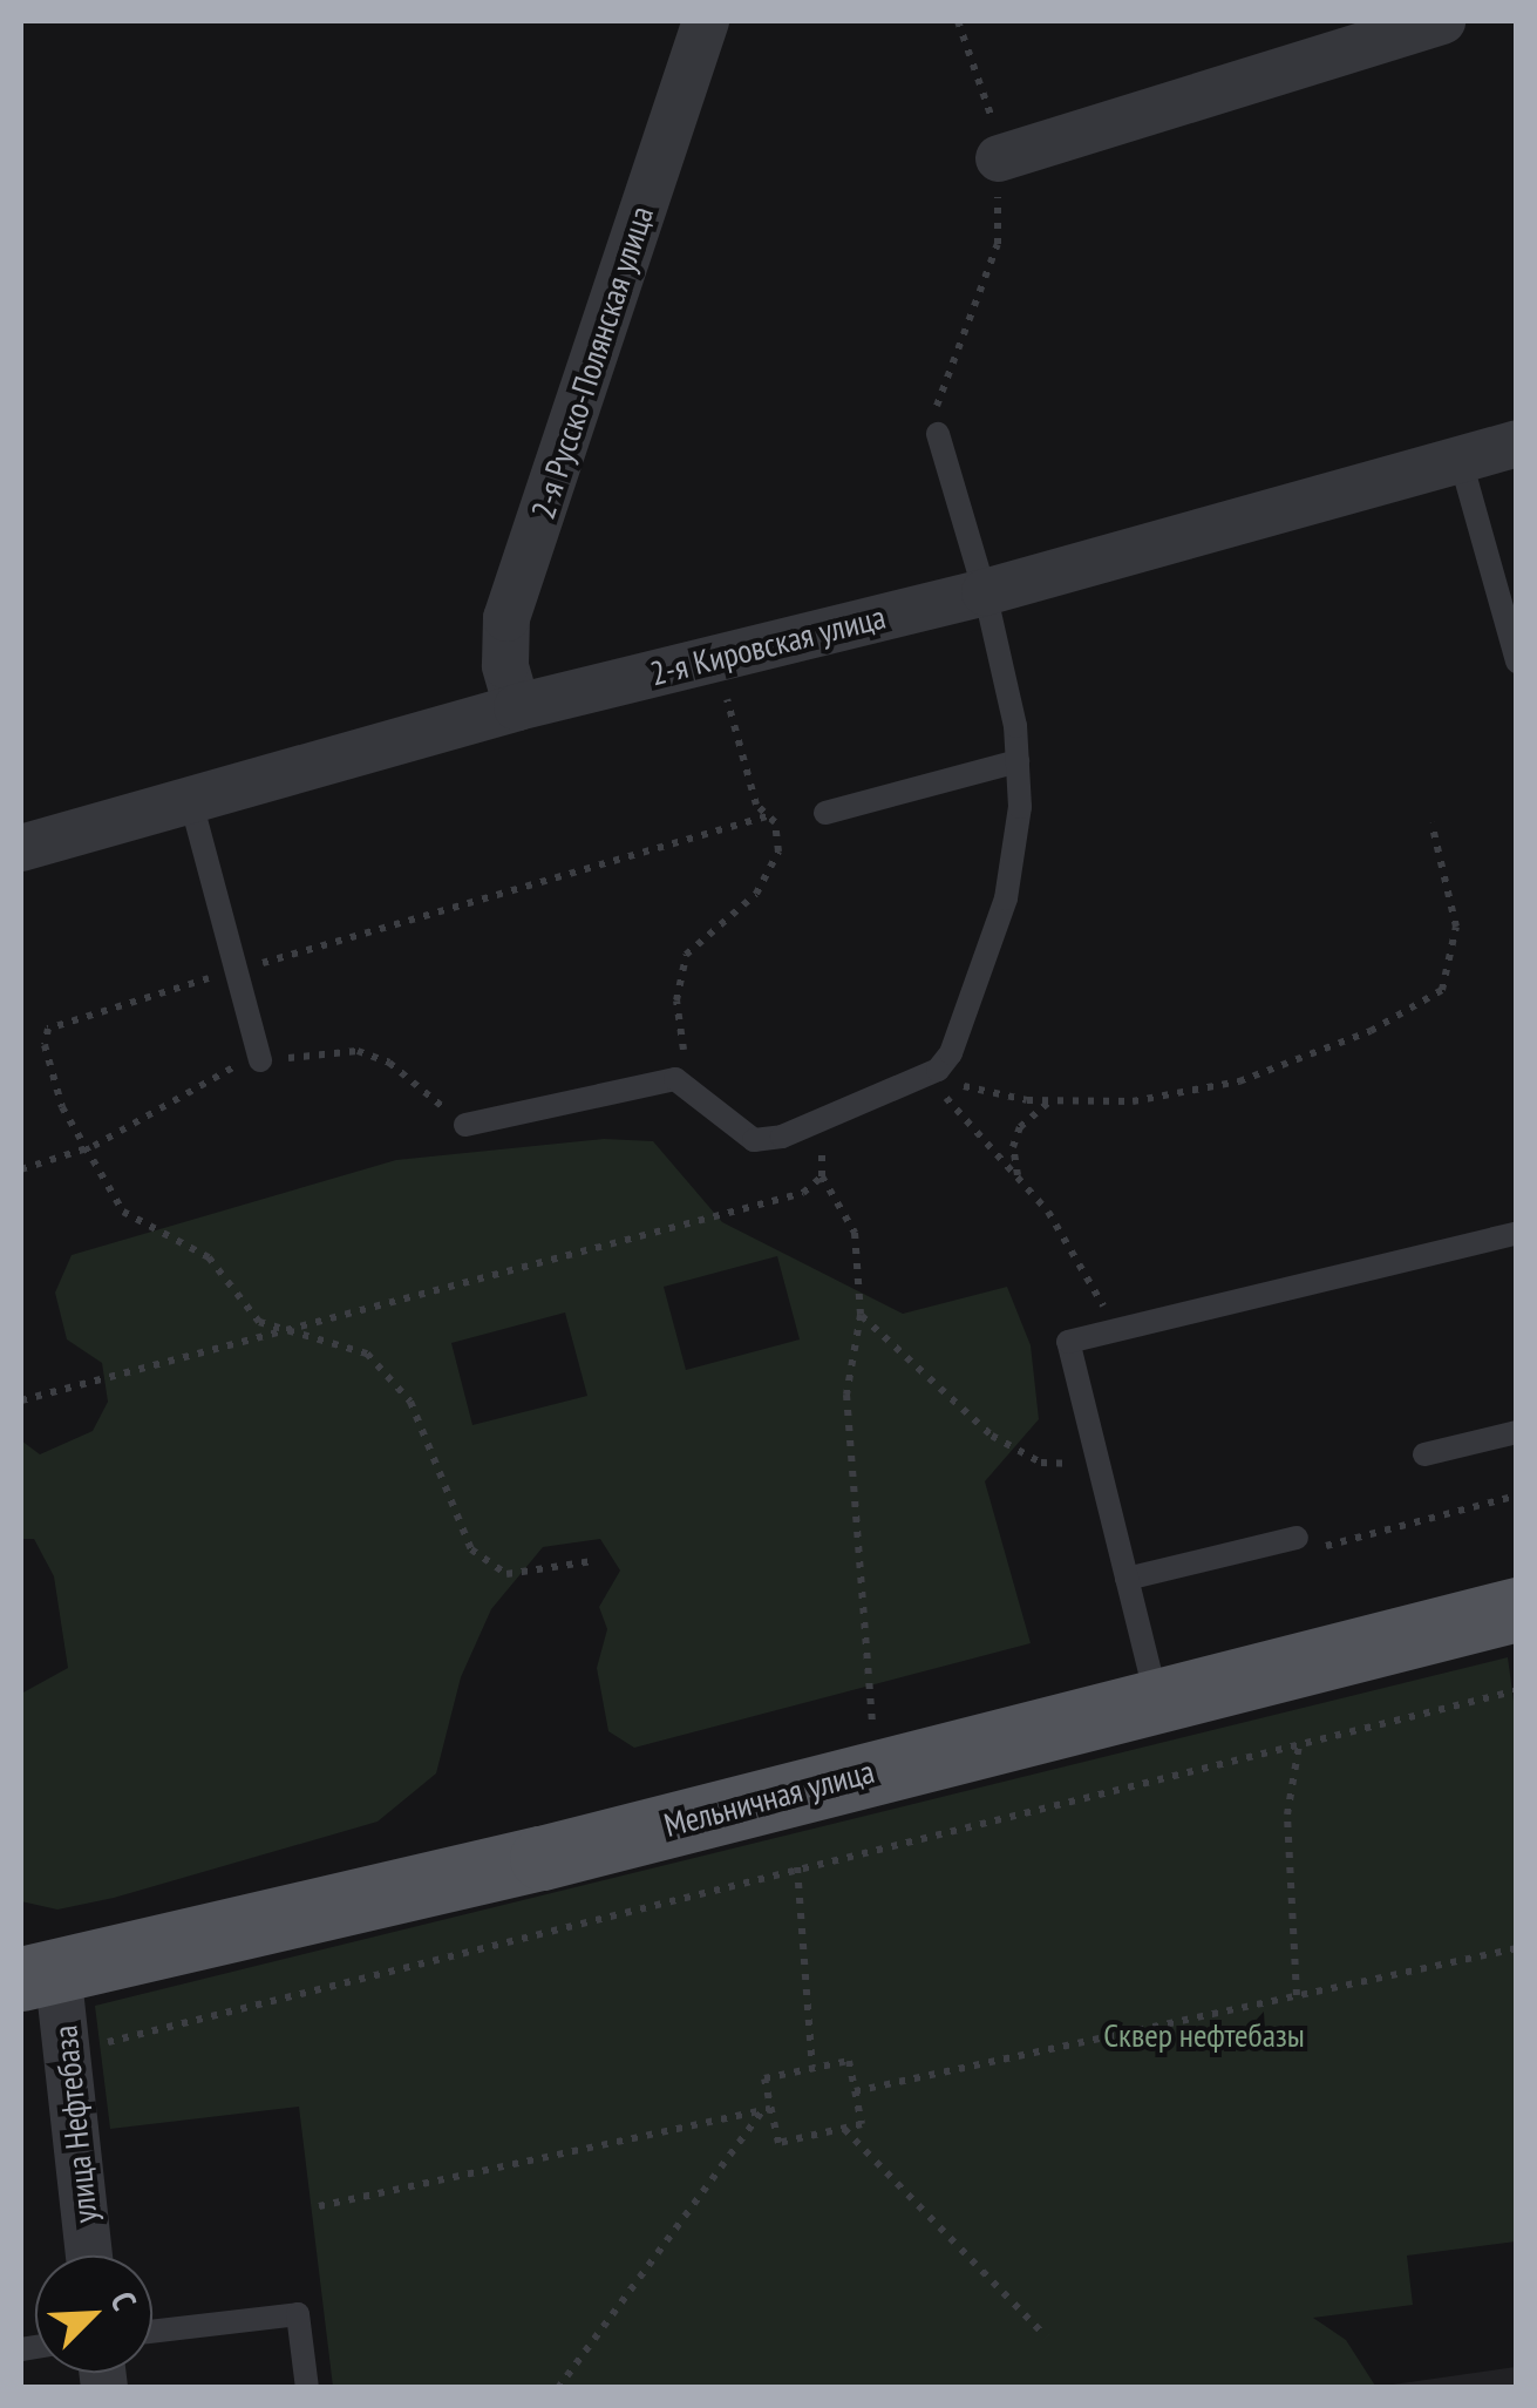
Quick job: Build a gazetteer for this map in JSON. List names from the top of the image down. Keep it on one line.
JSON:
{"streets":{"main road":["Мельничная улица"],"street":["2-я Русско-Полянская улица","2-я Кировская улица","улица Нефтебаза"]},"crossings":[["2-я Русско-Полянская улица","2-я Кировская улица"],["Мельничная улица","улица Нефтебаза"]],"parks":["Сквер нефтебазы"],"north":"top right"}
